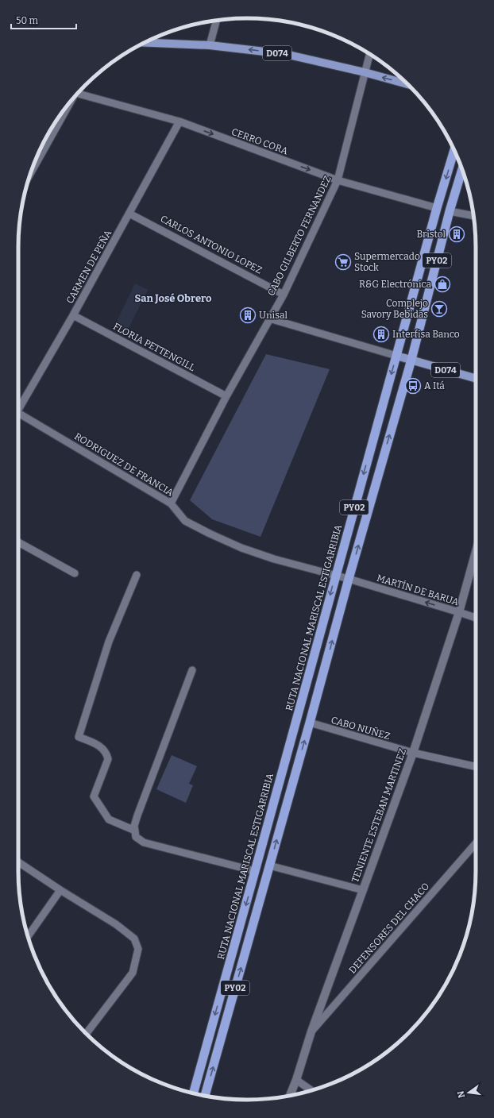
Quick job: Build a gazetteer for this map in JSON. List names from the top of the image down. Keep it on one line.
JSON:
{"streets":{"highway":["PY02","RUTA NACIONAL MARISCAL ESTIGARRIBIA"],"main road":["D074"],"street":["CERRO CORA","CABO GILBERTO FERNANDEZ","CARLOS ANTONIO LOPEZ","CARMEN DE PEÑA","FLORIA PETTENGILL","RODRIGUEZ DE FRANCIA","MARTÍN DE BARUA","CABO NUÑEZ","TENIENTE ESTEBAN MARTINEZ","DEFENSORES DEL CHACO"]},"crossings":[["D074","CABO GILBERTO FERNANDEZ"],["D074","PY02"],["CERRO CORA","CABO GILBERTO FERNANDEZ"],["CERRO CORA","CARMEN DE PEÑA"],["CERRO CORA","RUTA NACIONAL MARISCAL ESTIGARRIBIA"],["CABO GILBERTO FERNANDEZ","CARLOS ANTONIO LOPEZ"],["CABO GILBERTO FERNANDEZ","FLORIA PETTENGILL"],["CABO GILBERTO FERNANDEZ","RODRIGUEZ DE FRANCIA"],["CARLOS ANTONIO LOPEZ","CARMEN DE PEÑA"],["PY02","RODRIGUEZ DE FRANCIA"],["PY02","MARTÍN DE BARUA"],["PY02","CABO NUÑEZ"],["CARMEN DE PEÑA","FLORIA PETTENGILL"],["RODRIGUEZ DE FRANCIA","MARTÍN DE BARUA"],["RODRIGUEZ DE FRANCIA","RUTA NACIONAL MARISCAL ESTIGARRIBIA"],["MARTÍN DE BARUA","TENIENTE ESTEBAN MARTINEZ"],["CABO NUÑEZ","TENIENTE ESTEBAN MARTINEZ"],["TENIENTE ESTEBAN MARTINEZ","DEFENSORES DEL CHACO"]],"one_way":["CERRO CORA","MARTÍN DE BARUA"],"districts":["San José Obrero"],"places":{"building":["Bristol","Unisal","Interfisa Banco"],"supermarket":["Supermercado Stock"],"shop":["R&G Electrónica"],"bar":["Complejo Savory Bebidas"],"bus stop":["A Itá"]},"scale_bar":"50 m","north":"left"}
